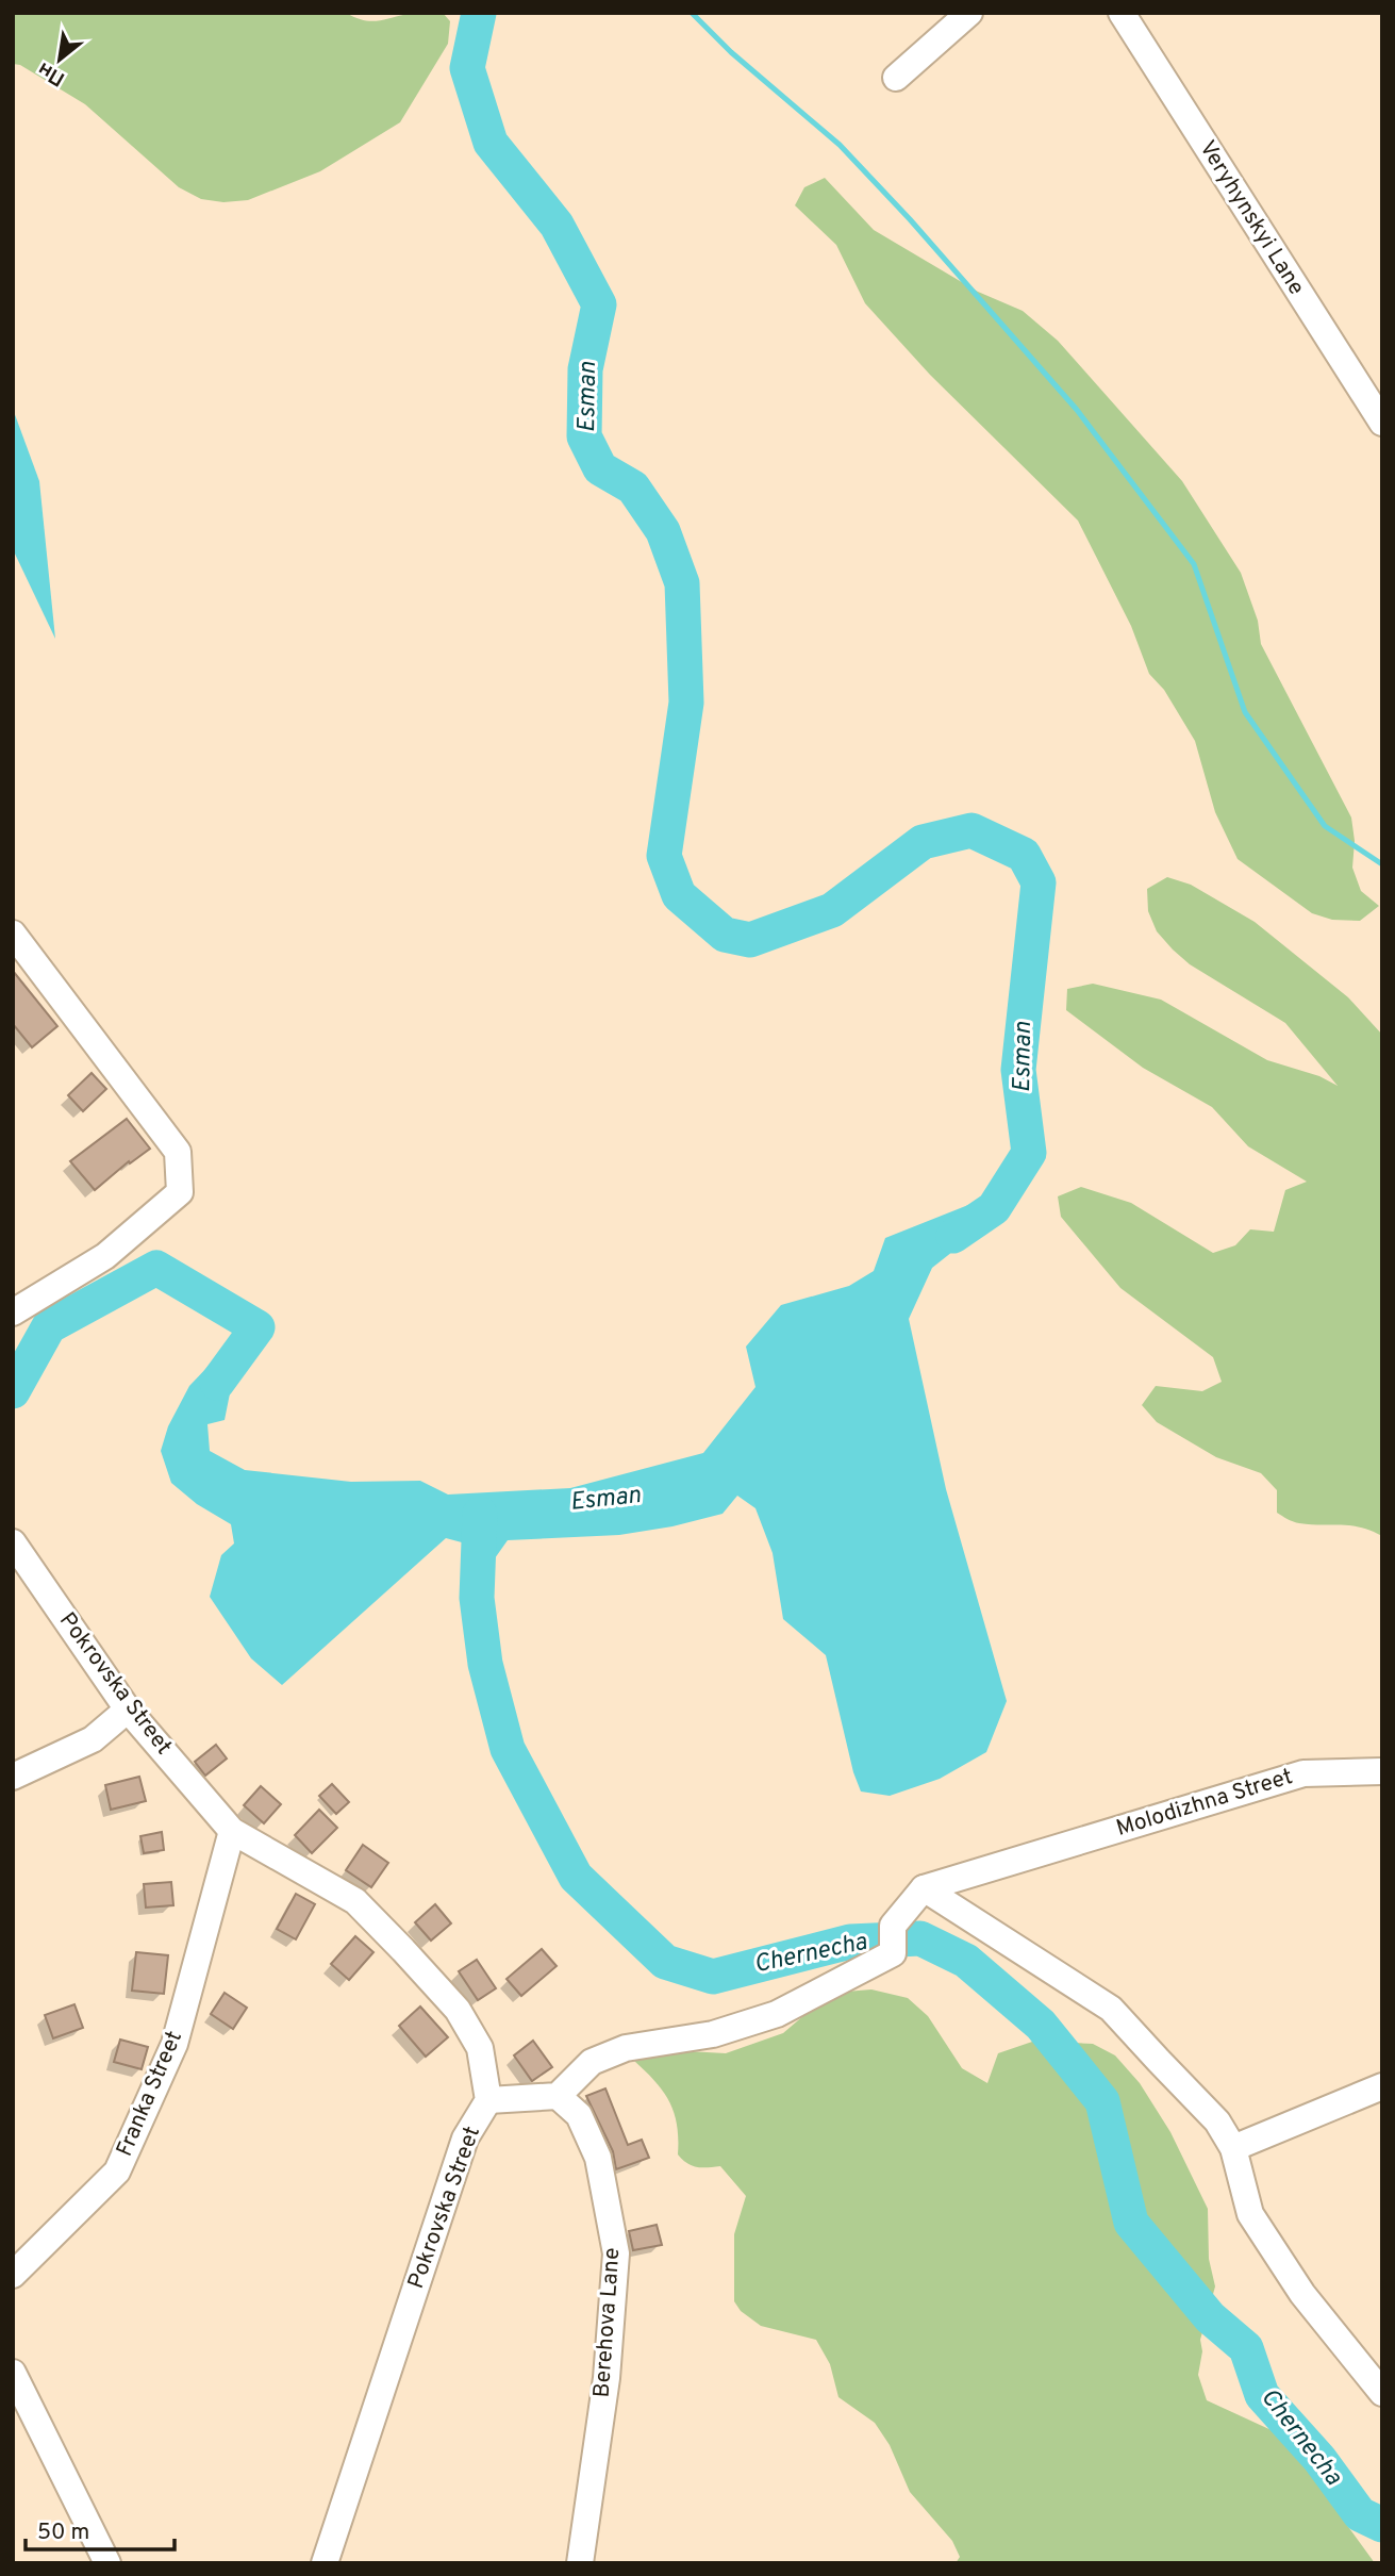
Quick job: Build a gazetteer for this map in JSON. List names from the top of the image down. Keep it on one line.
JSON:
{"streets":{"street":["Veryhynskyi Lane","Pokrovska Street","Molodizhna Street","Franka Street","Berehova Lane"]},"crossings":[["Pokrovska Street","Franka Street"]],"water":["Esman","Chernecha"],"scale_bar":"50 m","north":"bottom left"}
